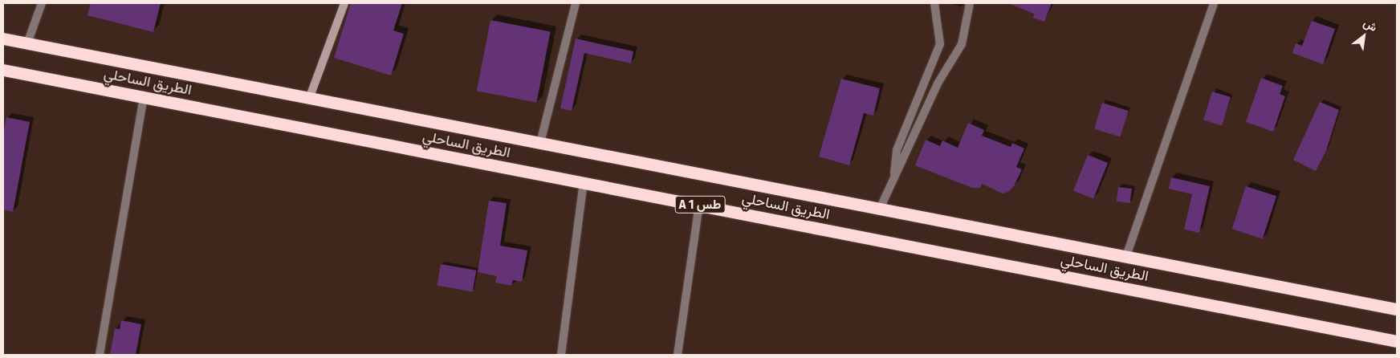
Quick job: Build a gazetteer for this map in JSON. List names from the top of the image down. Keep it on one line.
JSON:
{"streets":{"highway":["الطريق الساحلي","A 1 طس"]},"north":"top right"}
